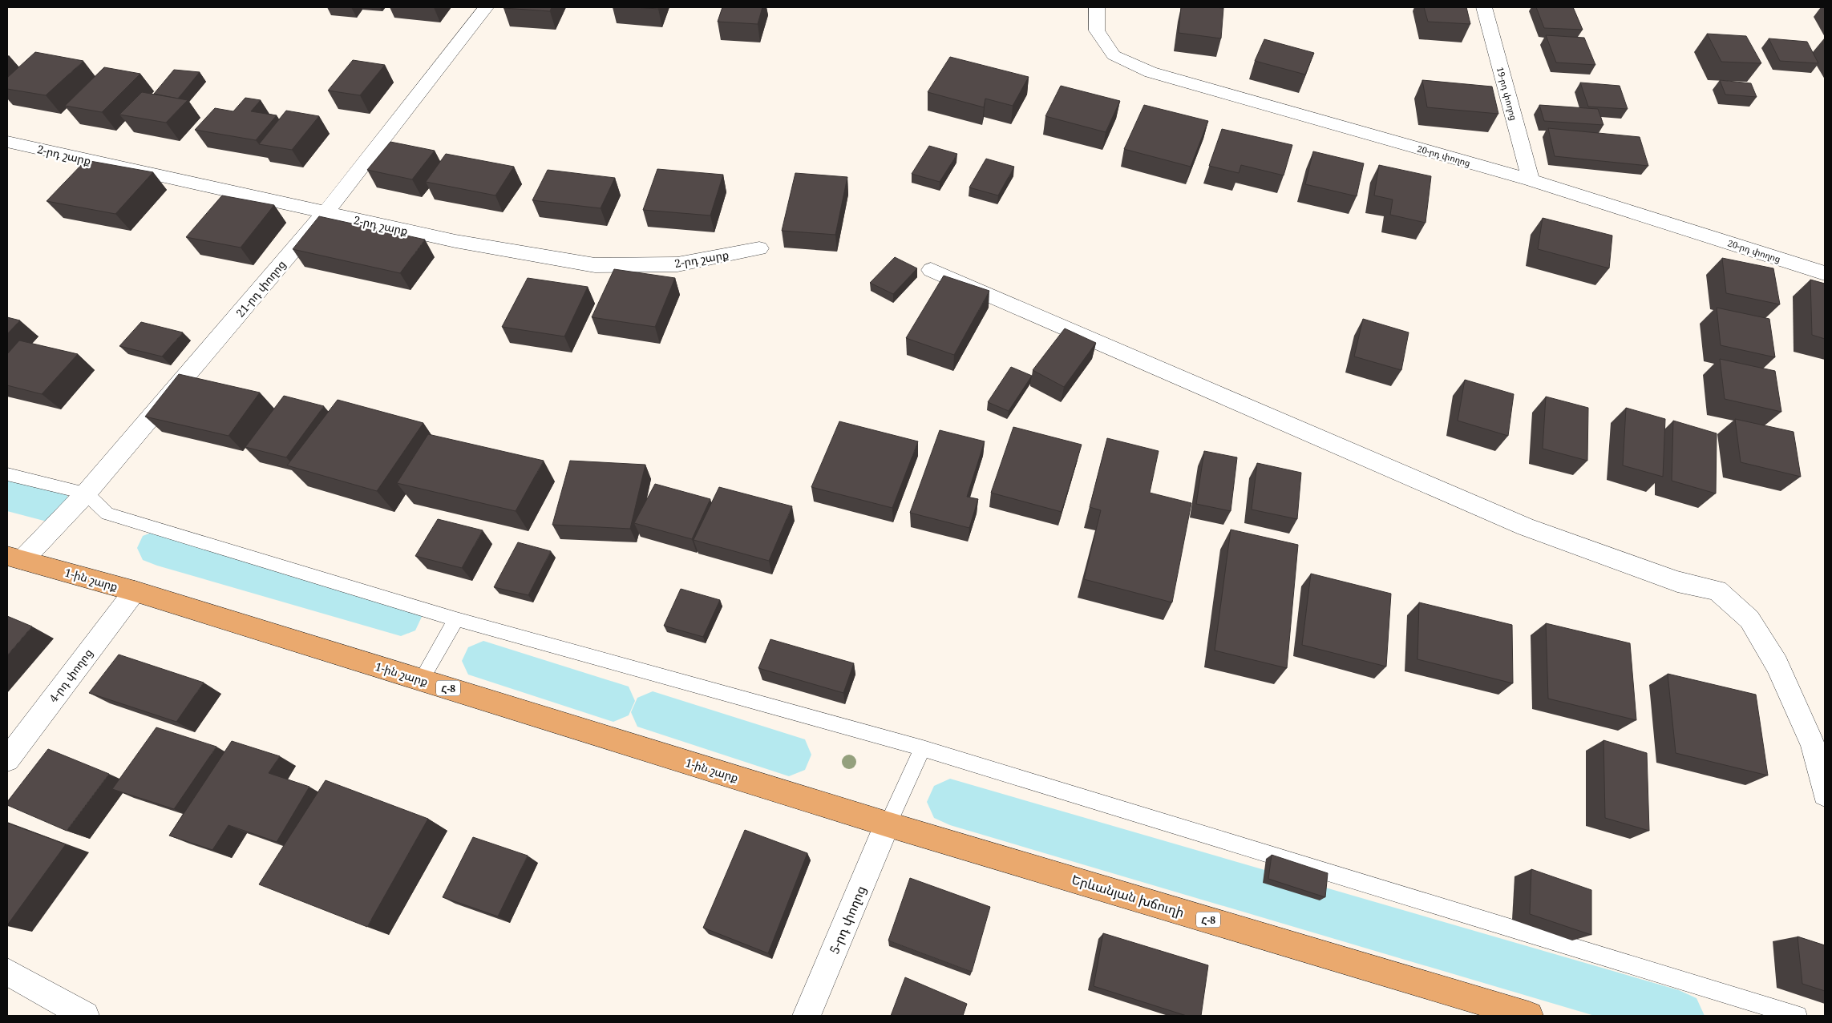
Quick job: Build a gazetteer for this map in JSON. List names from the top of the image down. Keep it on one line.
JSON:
{"streets":{"main road":["1-ին շարք","Հ-8","Երևանյան խճուղի"],"street":["19-րդ փողոց","2-րդ շարք","20-րդ փողոց","21-րդ փողոց","4-րդ փողոց","5-րդ փողոց"]},"crossings":[["19-րդ փողոց","20-րդ փողոց"],["2-րդ շարք","21-րդ փողոց"],["21-րդ փողոց","1-ին շարք"],["1-ին շարք","4-րդ փողոց"],["1-ին շարք","Երևանյան խճուղի"],["1-ին շարք","5-րդ փողոց"],["Երևանյան խճուղի","5-րդ փողոց"]]}
